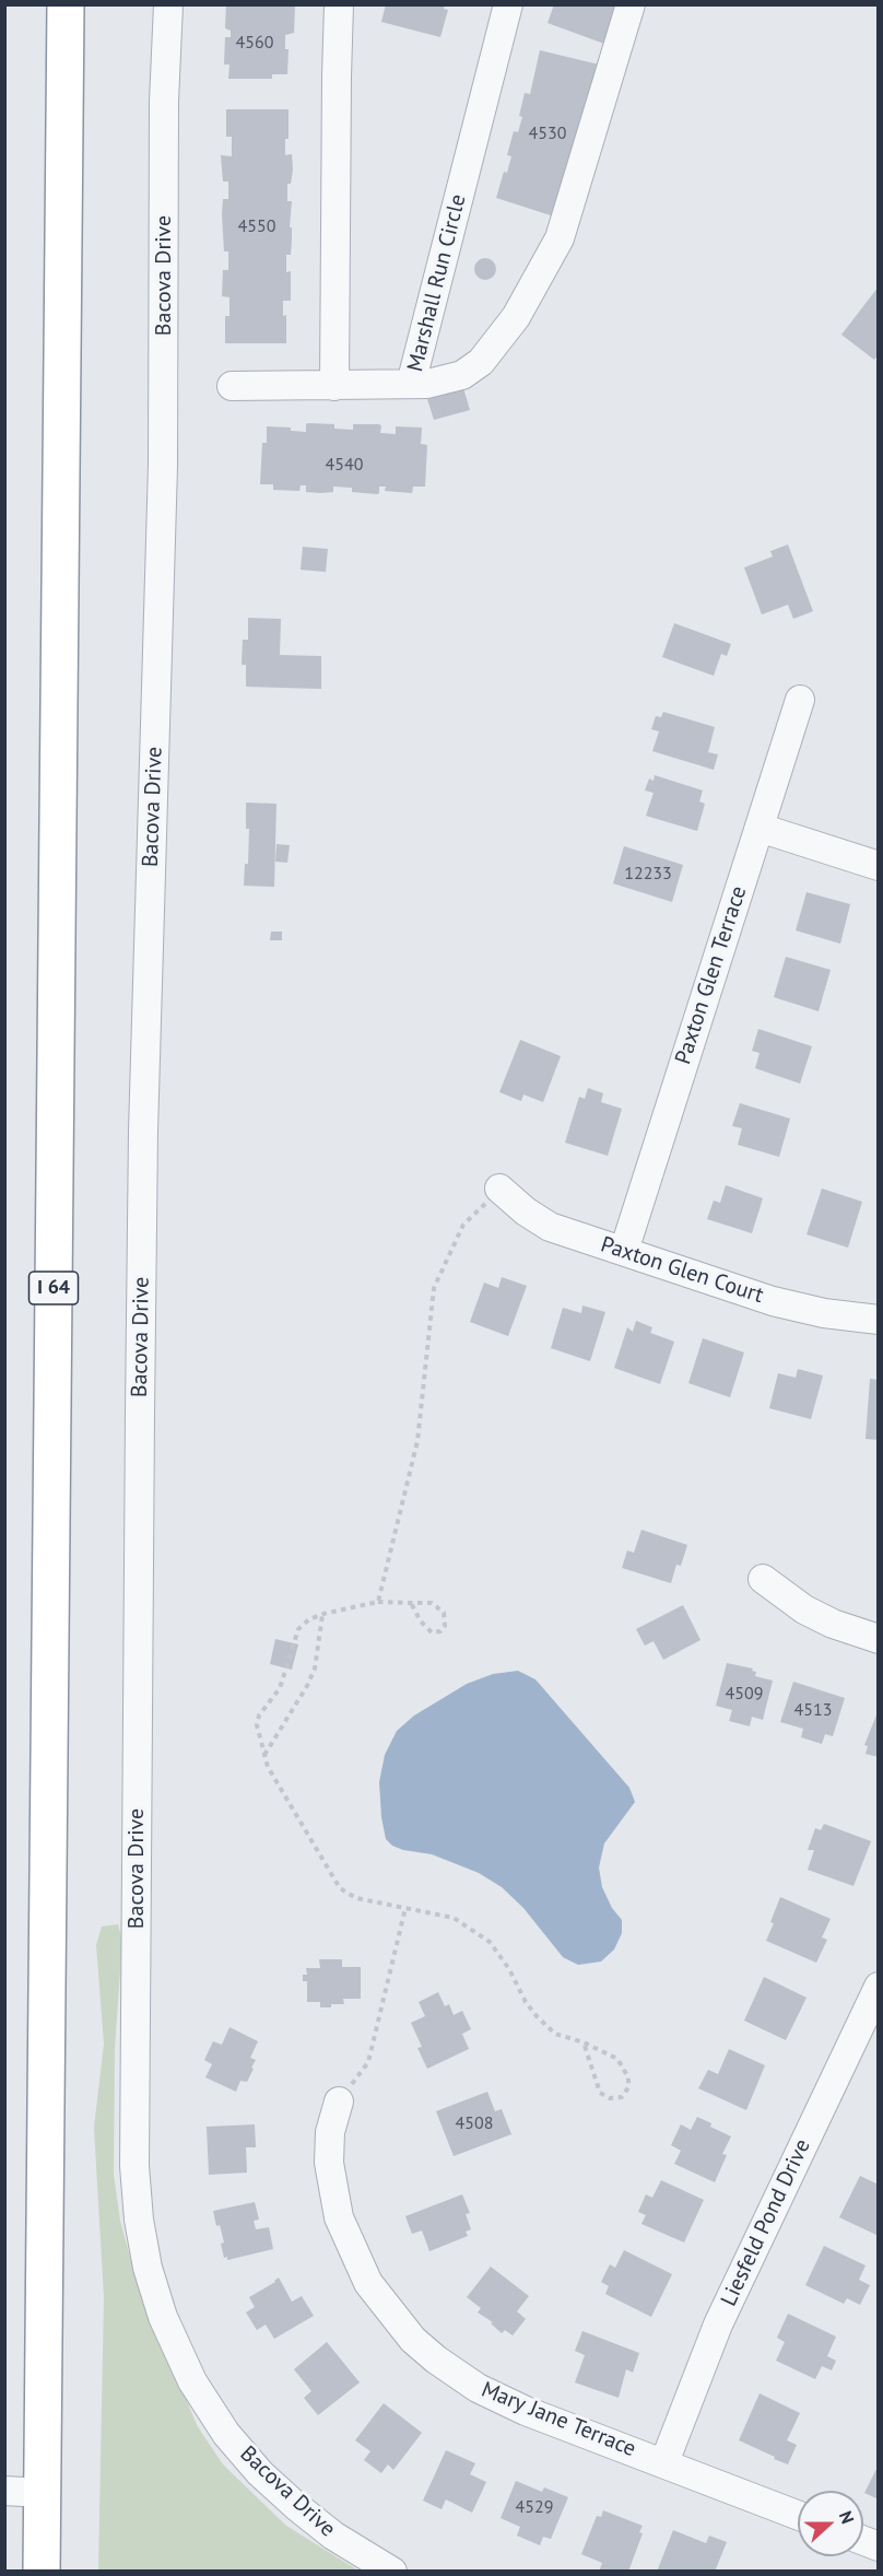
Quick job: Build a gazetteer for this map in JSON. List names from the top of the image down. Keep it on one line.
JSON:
{"streets":{"highway":["I 64"],"street":["Bacova Drive","Marshall Run Circle","Paxton Glen Terrace","Paxton Glen Court","Liesfeld Pond Drive","Mary Jane Terrace"]},"crossings":[["Paxton Glen Terrace","Paxton Glen Court"],["Liesfeld Pond Drive","Mary Jane Terrace"]],"house_numbers":["4560","4530","4550","4540","12233","4509","4513","4508","4529"],"north":"right"}
